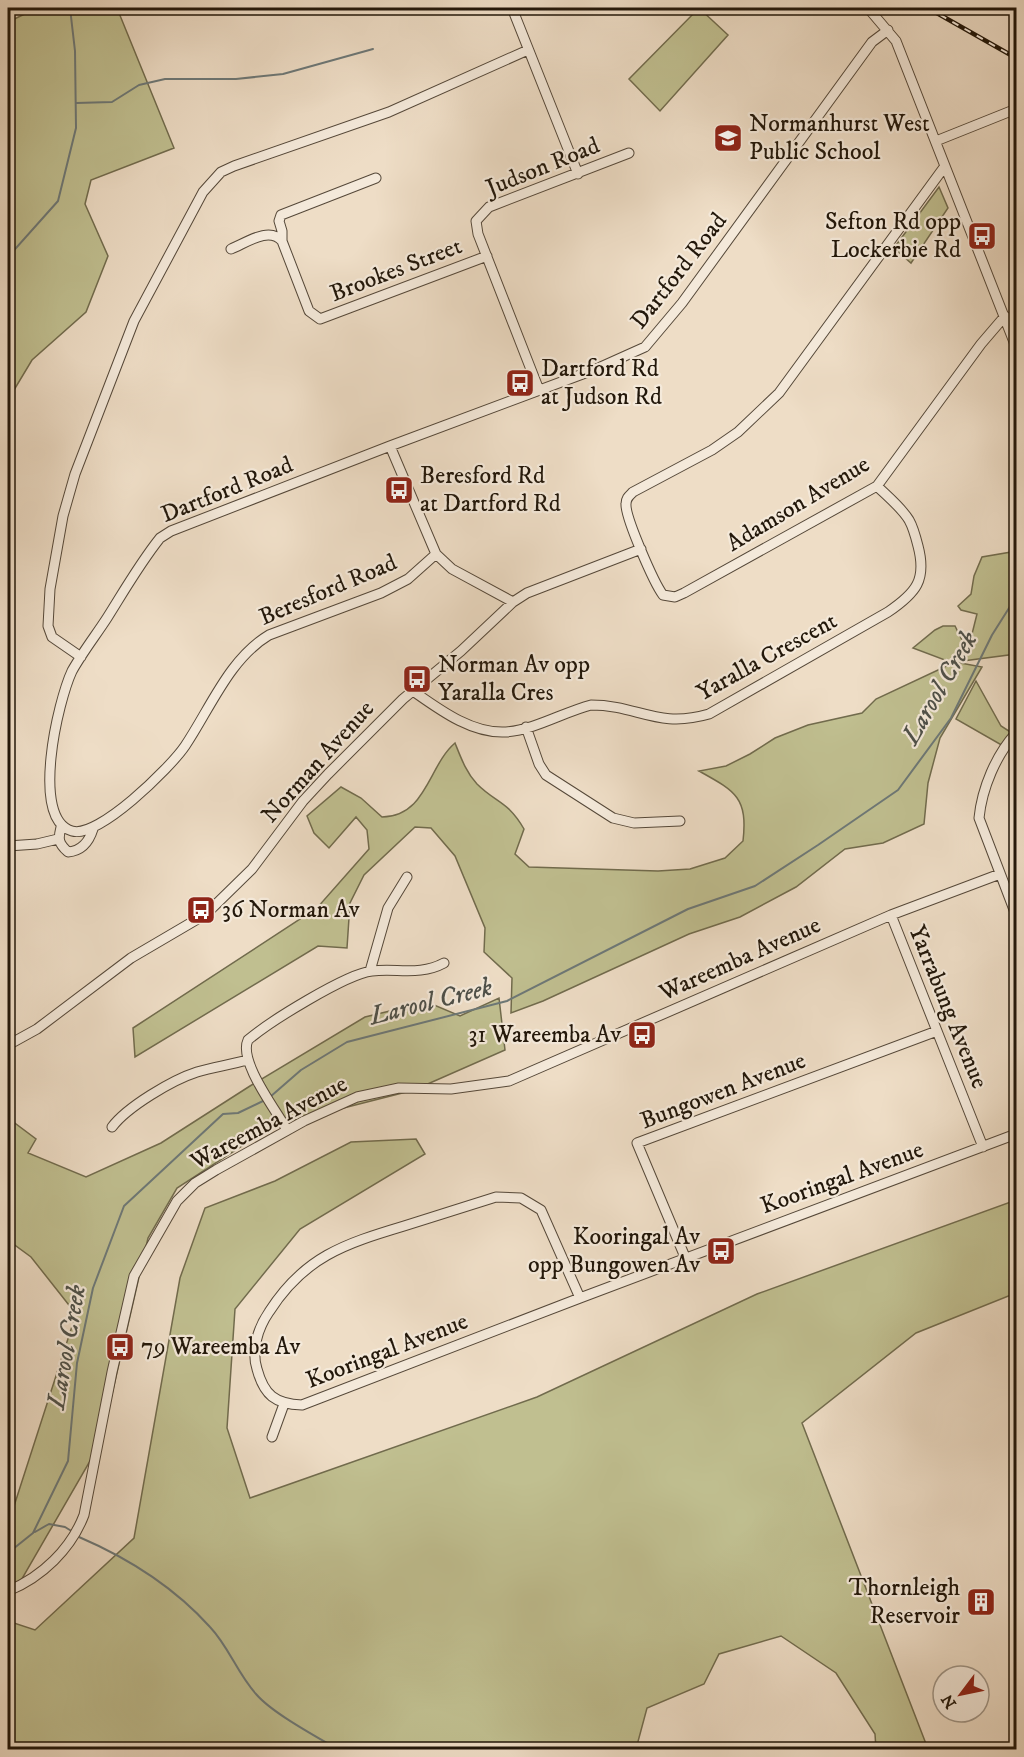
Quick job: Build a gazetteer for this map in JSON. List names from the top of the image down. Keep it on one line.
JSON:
{"streets":{"street":["Judson Road","Brookes Street","Dartford Road","Adamson Avenue","Beresford Road","Yaralla Crescent","Norman Avenue","Wareemba Avenue","Yarrabung Avenue","Bungowen Avenue","Kooringal Avenue"]},"crossings":[["Judson Road","Brookes Street"],["Judson Road","Dartford Road"],["Adamson Avenue","Yaralla Crescent"],["Adamson Avenue","Norman Avenue"],["Yaralla Crescent","Norman Avenue"],["Wareemba Avenue","Yarrabung Avenue"],["Yarrabung Avenue","Bungowen Avenue"],["Yarrabung Avenue","Kooringal Avenue"],["Bungowen Avenue","Kooringal Avenue"]],"water":["Larool Creek"],"places":{"school or university":["Normanhurst West Public School"],"bus stop":["Sefton Rd opp Lockerbie Rd","Dartford Rd at Judson Rd","Beresford Rd at Dartford Rd","Norman Av opp Yaralla Cres","36 Norman Av","31 Wareemba Av","Kooringal Av opp Bungowen Av","79 Wareemba Av"],"building":["Thornleigh Reservoir"]},"north":"bottom left"}
